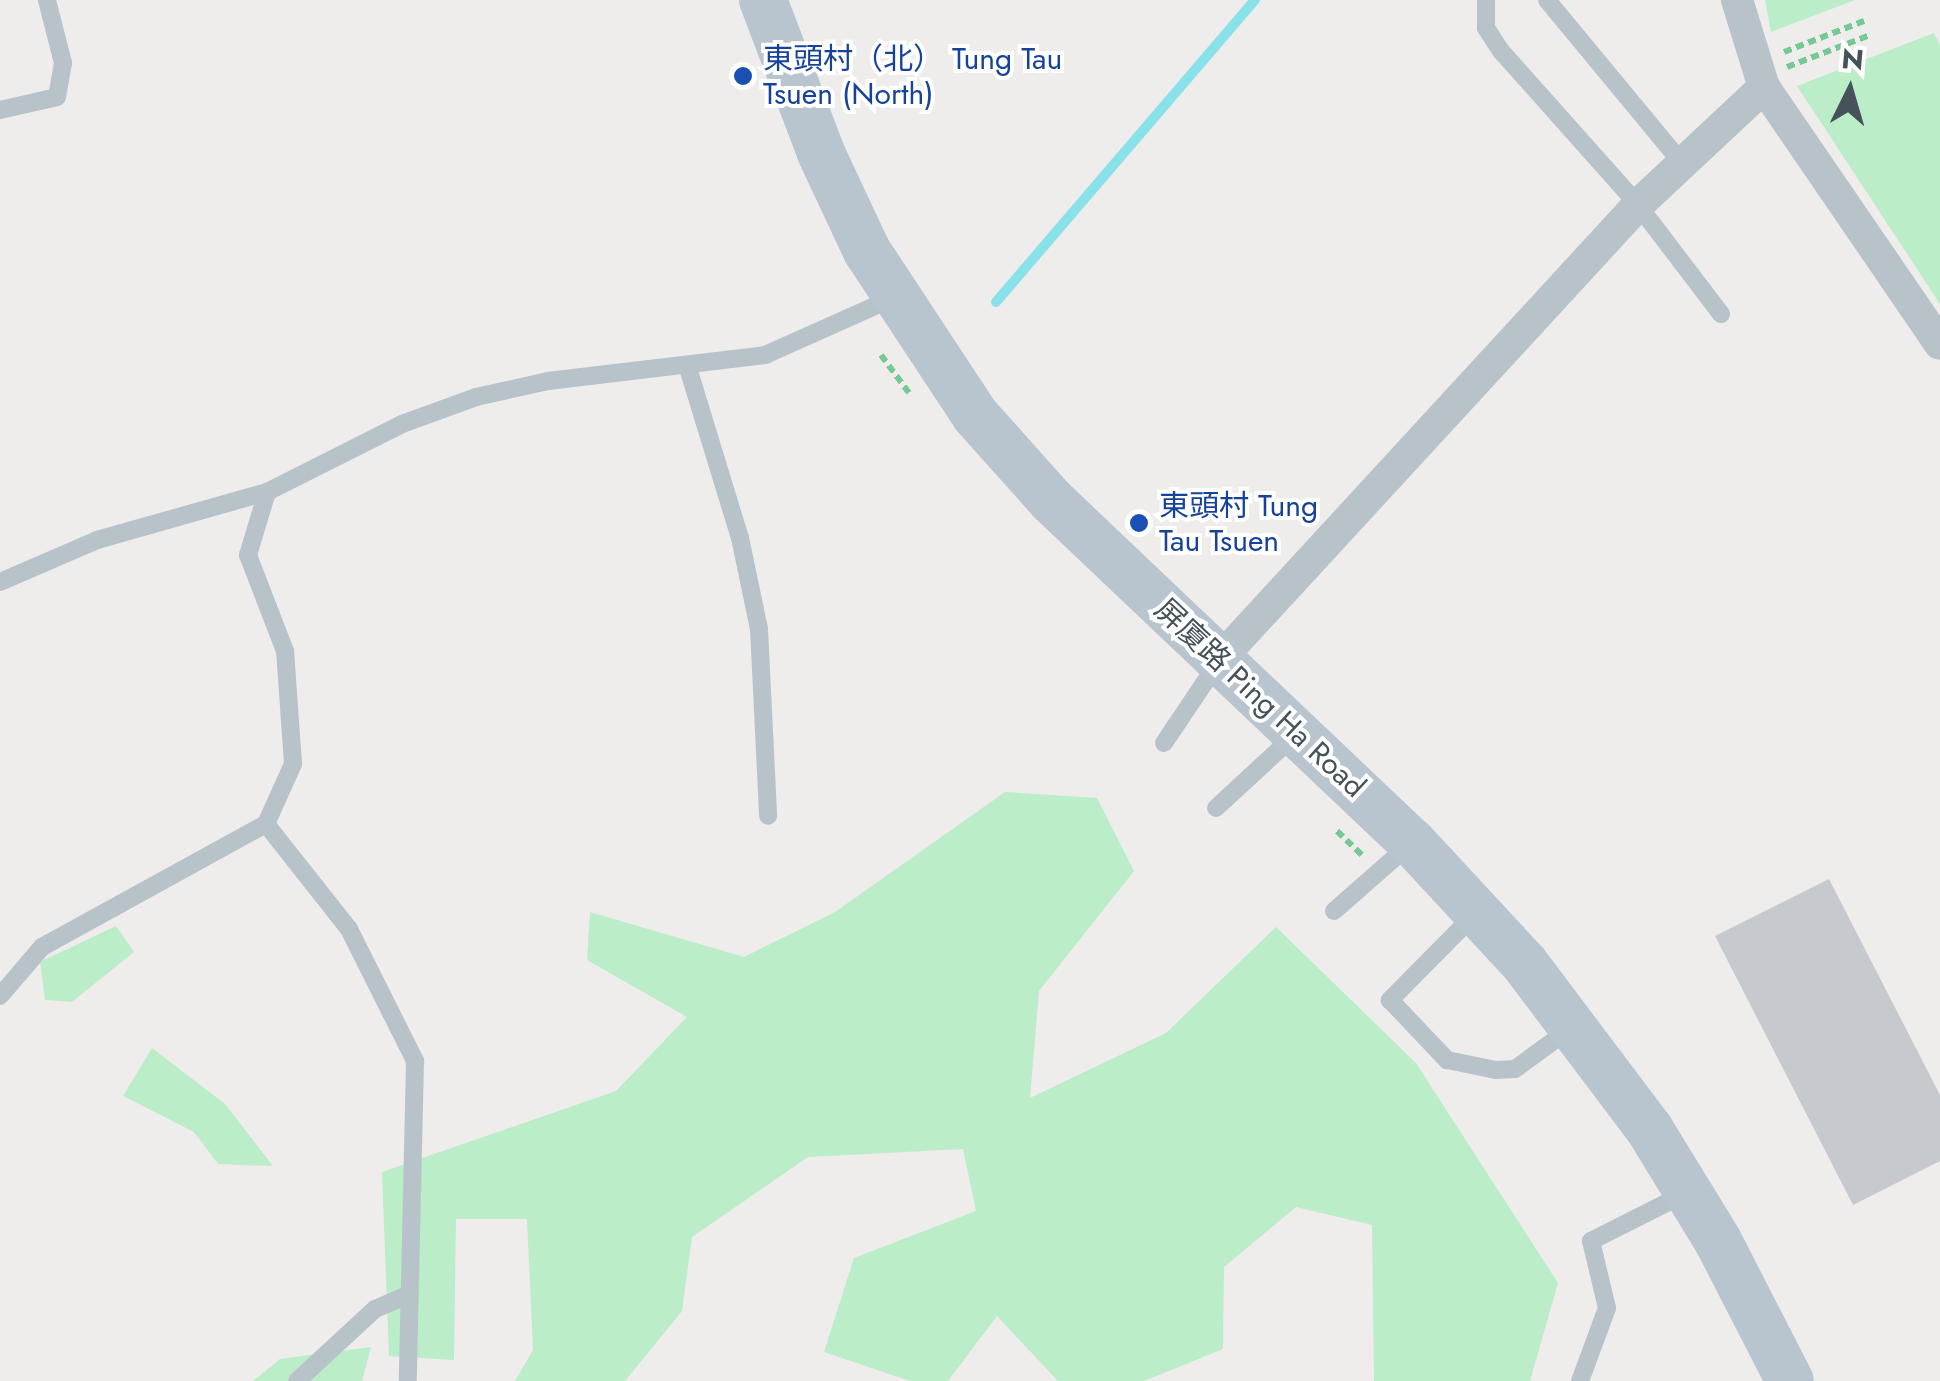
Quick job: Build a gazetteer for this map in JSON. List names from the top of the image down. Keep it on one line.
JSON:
{"streets":{"street":["屏廈路 Ping Ha Road"]},"places":["東頭村（北） Tung Tau Tsuen (North)","東頭村 Tung Tau Tsuen"],"north":"top"}
